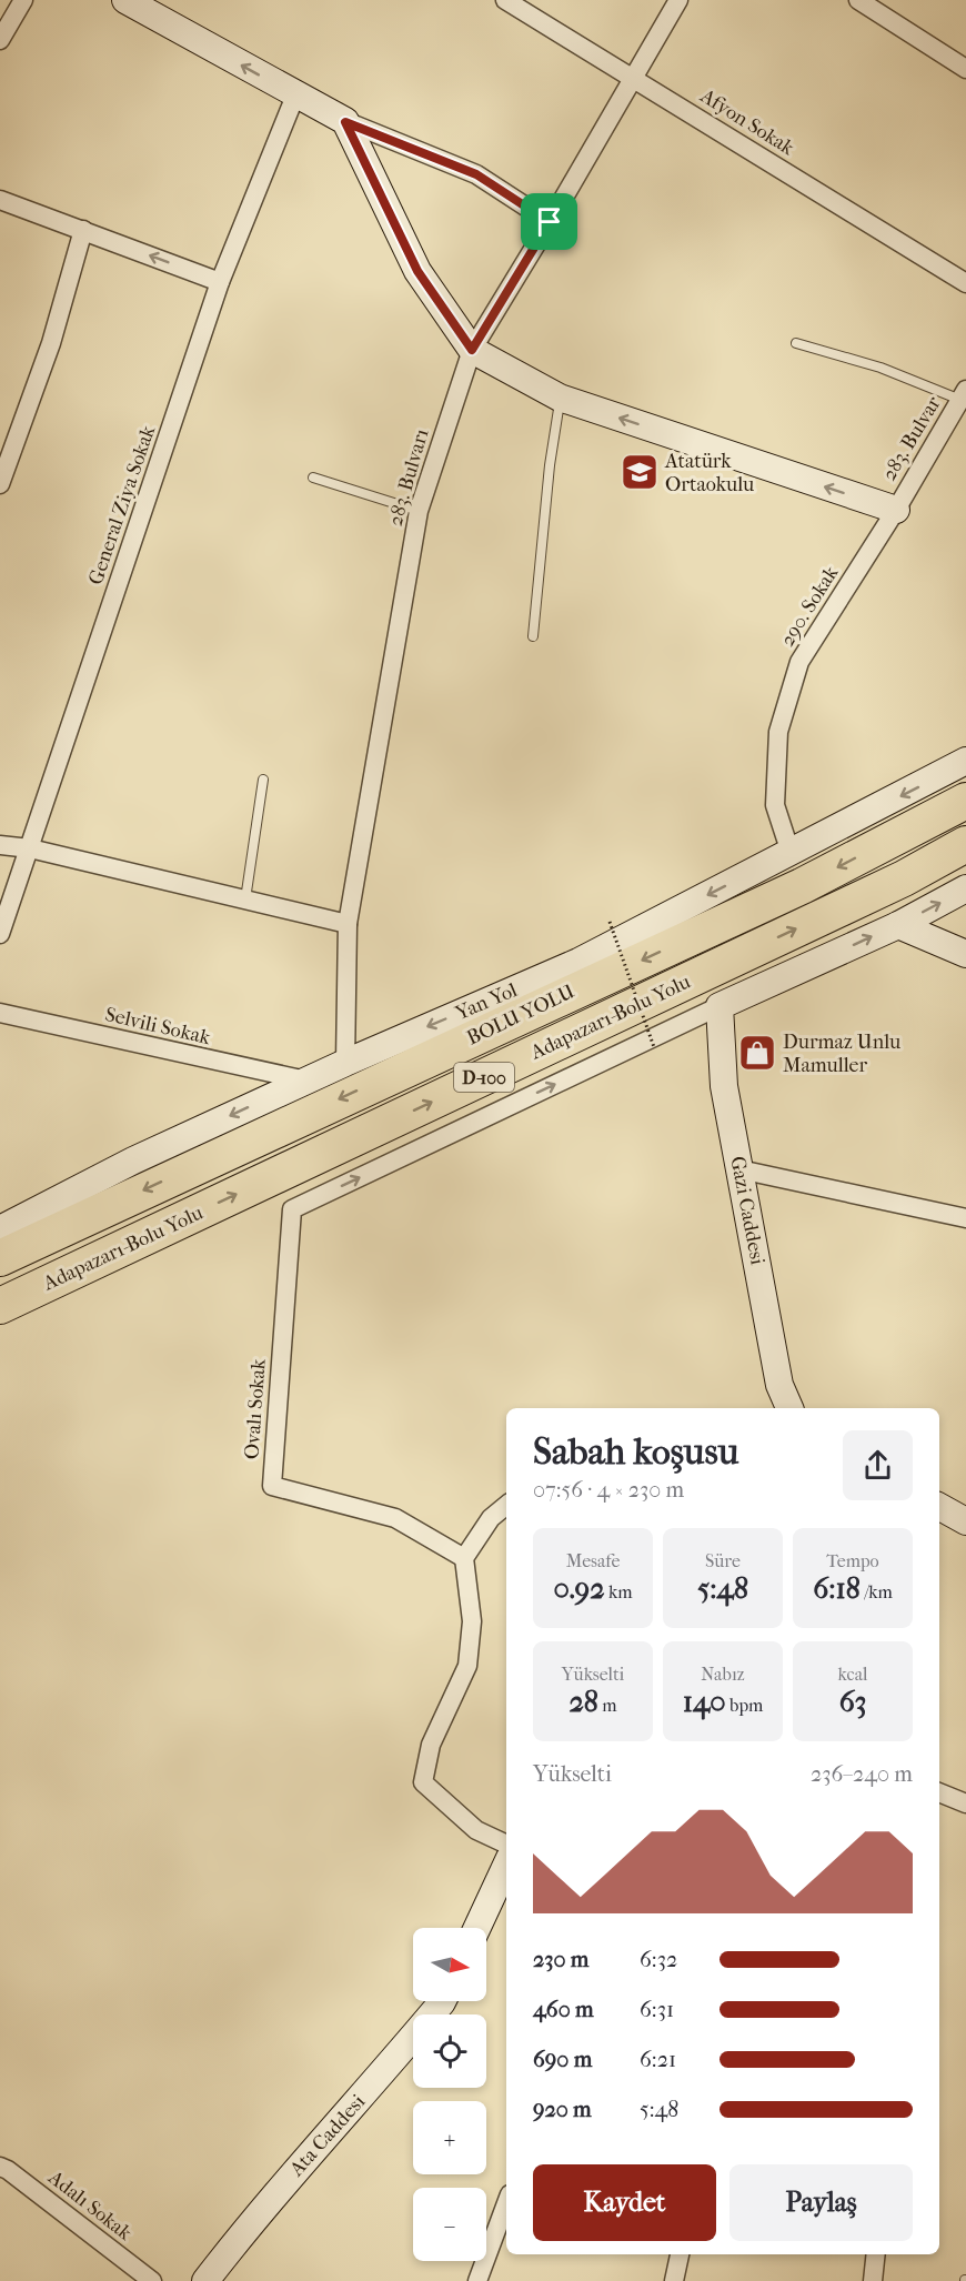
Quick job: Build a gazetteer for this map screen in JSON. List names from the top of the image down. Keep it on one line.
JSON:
{"streets":{"highway":["BOLU YOLU","Adapazarı-Bolu Yolu","D-100"],"street":["Afyon Sokak","283. Bulvar","283. Bulvarı","General Ziya Sokak","290. Sokak","Yan Yol","Selvili Sokak","Gazi Caddesi","Ovalı Sokak","Ata Caddesi","Adalı Sokak"]},"crossings":[["Afyon Sokak","283. Bulvarı"],["283. Bulvar","290. Sokak"],["283. Bulvarı","Yan Yol"],["290. Sokak","Yan Yol"],["Yan Yol","Selvili Sokak"],["Gazi Caddesi","Ovalı Sokak"]],"one_way":["Yan Yol","BOLU YOLU","Adapazarı-Bolu Yolu"],"places":{"school or university":["Atatürk Ortaokulu"],"shop":["Durmaz Unlu Mamuller"]},"north":"right","page":{"heading":["Sabah koşusu","07:56 · 4 × 230 m"],"stats":[["Mesafe","0.92 km"],["Süre","5:48"],["Tempo","6:18 /km"],["Yükselti","28 m"],["Nabız","140 bpm"],["kcal","63"]],"chart":["Yükselti","236–240 m"],"map_buttons":["+","−"],"list":[{"name":"230 m","note":"6:32"},{"name":"460 m","note":"6:31"},{"name":"690 m","note":"6:21"},{"name":"920 m","note":"5:48"}],"buttons":["Kaydet","Paylaş"]}}
